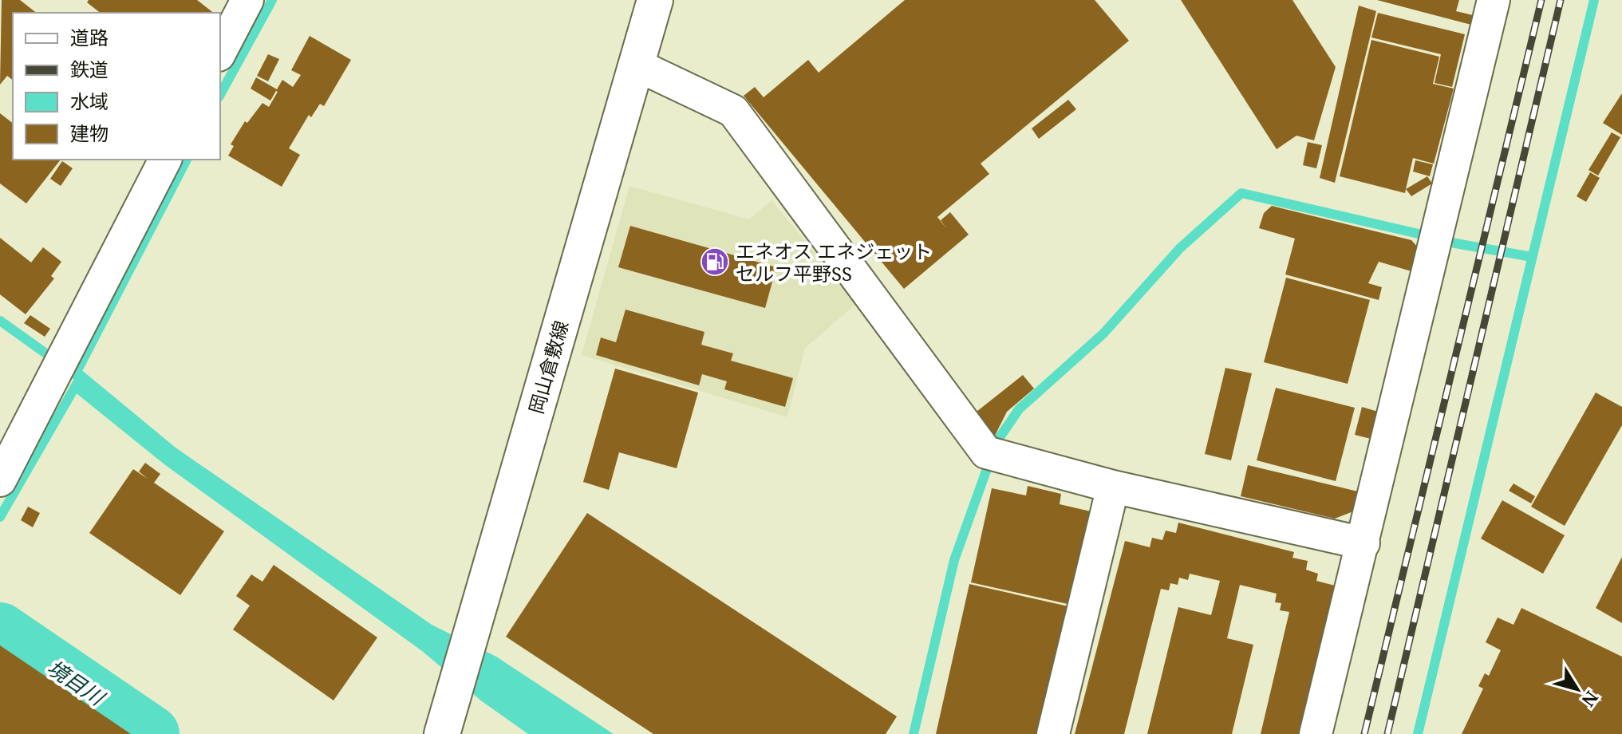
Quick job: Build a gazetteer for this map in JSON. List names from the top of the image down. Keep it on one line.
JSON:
{"streets":{"main road":["岡山倉敷線"]},"water":["境目川"],"places":{"fuel station":["エネオス エネジェット セルフ平野SS"]},"legend":["道路","鉄道","水域","建物"],"north":"bottom right"}
